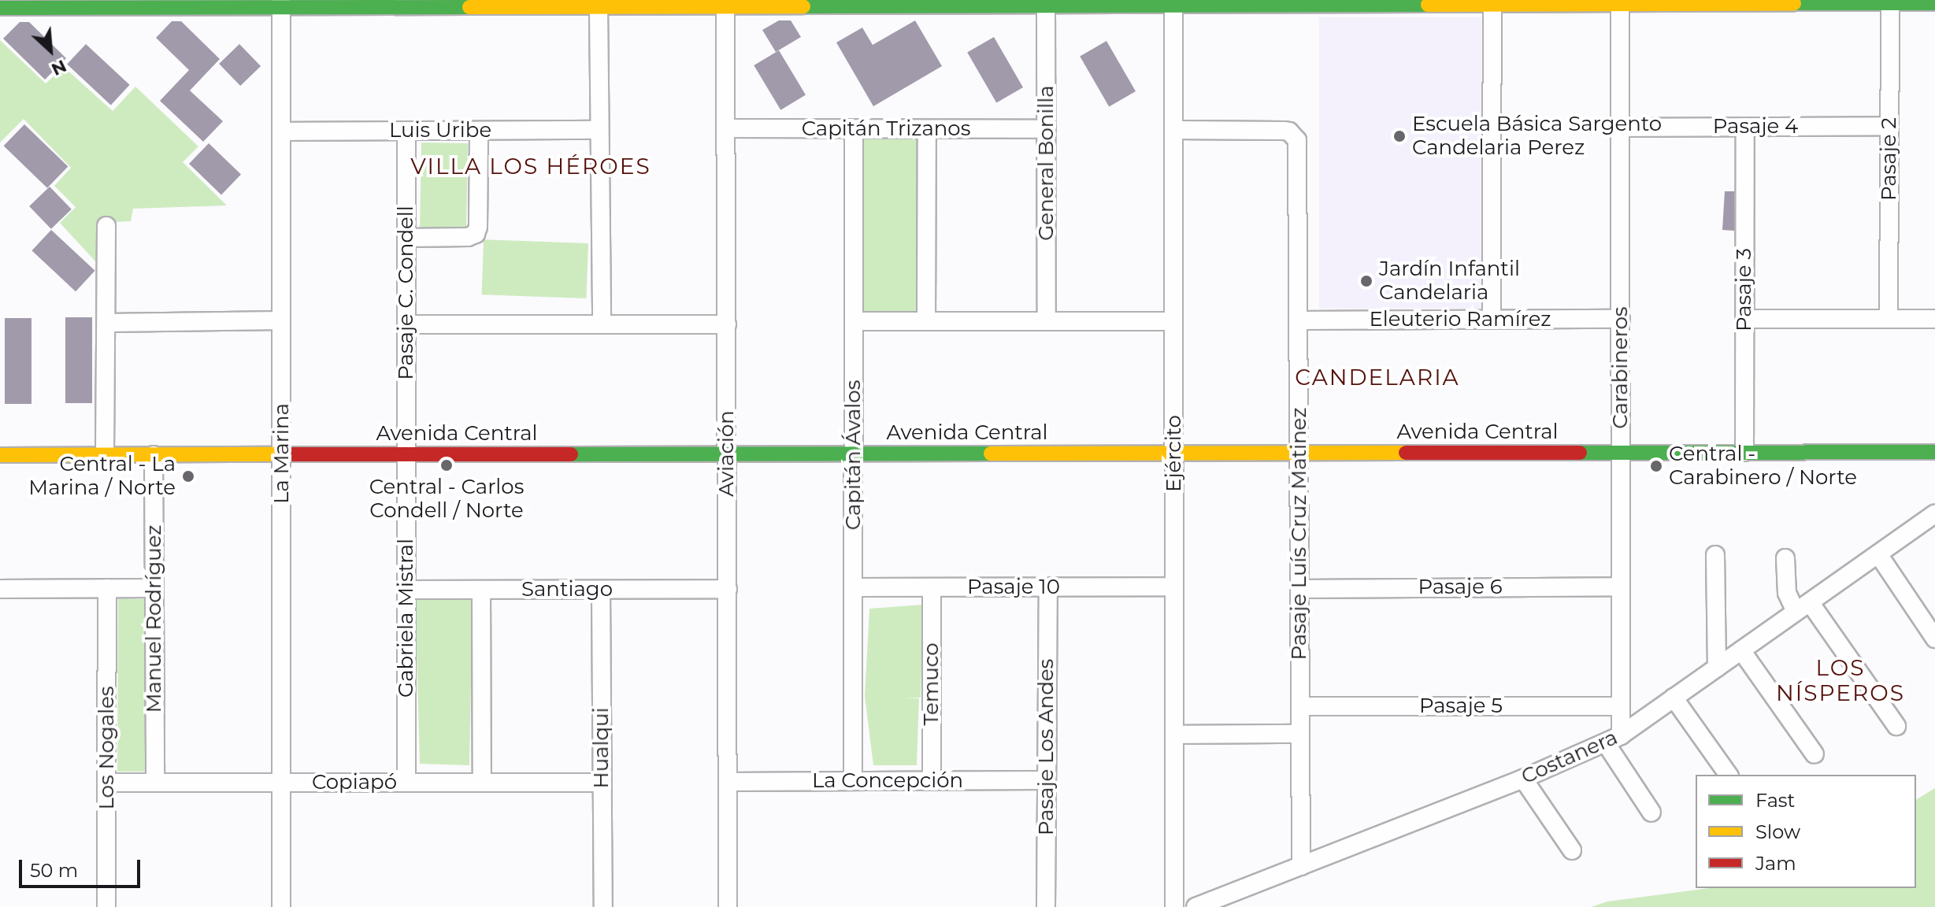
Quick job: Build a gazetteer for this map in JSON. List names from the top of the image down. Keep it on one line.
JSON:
{"streets":{"street":["Pasaje 4","Capitán Trizanos","Luis Uribe","Pasaje 2","General Bonilla","Pasaje 3","Pasaje C. Condell","Eleuterio Ramírez","Carabineros","Avenida Central","La Marina","Aviación","Ejército","Capitán Ávalos","Pasaje Luís Cruz Matinez","Pasaje 10","Pasaje 6","Santiago","Gabriela Mistral","Manuel Rodríguez","Temuco","Pasaje 5","Pasaje Los Andes","Los Nogales","Hualqui","Costanera","La Concepción","Copiapó"]},"crossings":[["Pasaje 4","Pasaje 2"],["Pasaje 4","Pasaje 3"],["Pasaje 4","Carabineros"],["Capitán Trizanos","General Bonilla"],["Capitán Trizanos","Aviación"],["Capitán Trizanos","Capitán Ávalos"],["Luis Uribe","Pasaje C. Condell"],["Luis Uribe","La Marina"],["Pasaje 3","Avenida Central"],["Pasaje C. Condell","Avenida Central"],["Pasaje C. Condell","Gabriela Mistral"],["Eleuterio Ramírez","Carabineros"],["Eleuterio Ramírez","Pasaje Luís Cruz Matinez"],["Carabineros","Avenida Central"],["Carabineros","Pasaje 6"],["Carabineros","Pasaje 5"],["Carabineros","Costanera"],["Avenida Central","La Marina"],["Avenida Central","Aviación"],["Avenida Central","Ejército"],["Avenida Central","Capitán Ávalos"],["Avenida Central","Pasaje Luís Cruz Matinez"],["Avenida Central","Gabriela Mistral"],["Avenida Central","Manuel Rodríguez"],["La Marina","Copiapó"],["Aviación","Santiago"],["Aviación","La Concepción"],["Ejército","Pasaje Luís Cruz Matinez"],["Ejército","Pasaje 10"],["Capitán Ávalos","Pasaje 10"],["Capitán Ávalos","La Concepción"],["Pasaje Luís Cruz Matinez","Pasaje 6"],["Pasaje Luís Cruz Matinez","Pasaje 5"],["Pasaje Luís Cruz Matinez","Costanera"],["Pasaje 10","Temuco"],["Pasaje 10","Pasaje Los Andes"],["Santiago","Gabriela Mistral"],["Santiago","Hualqui"],["Gabriela Mistral","Copiapó"],["Manuel Rodríguez","Copiapó"],["Temuco","La Concepción"],["Pasaje Los Andes","La Concepción"],["Los Nogales","Copiapó"],["Hualqui","Copiapó"]],"districts":["VILLA LOS HÉROES","CANDELARIA","LOS NÍSPEROS"],"places":["Escuela Básica Sargento Candelaria Perez","Jardín Infantil Candelaria","Central - Carlos Condell / Norte","Central - Carabinero / Norte","Central - La Marina / Norte"],"legend":["Fast","Slow","Jam"],"scale_bar":"50 m","north":"bottom right"}
